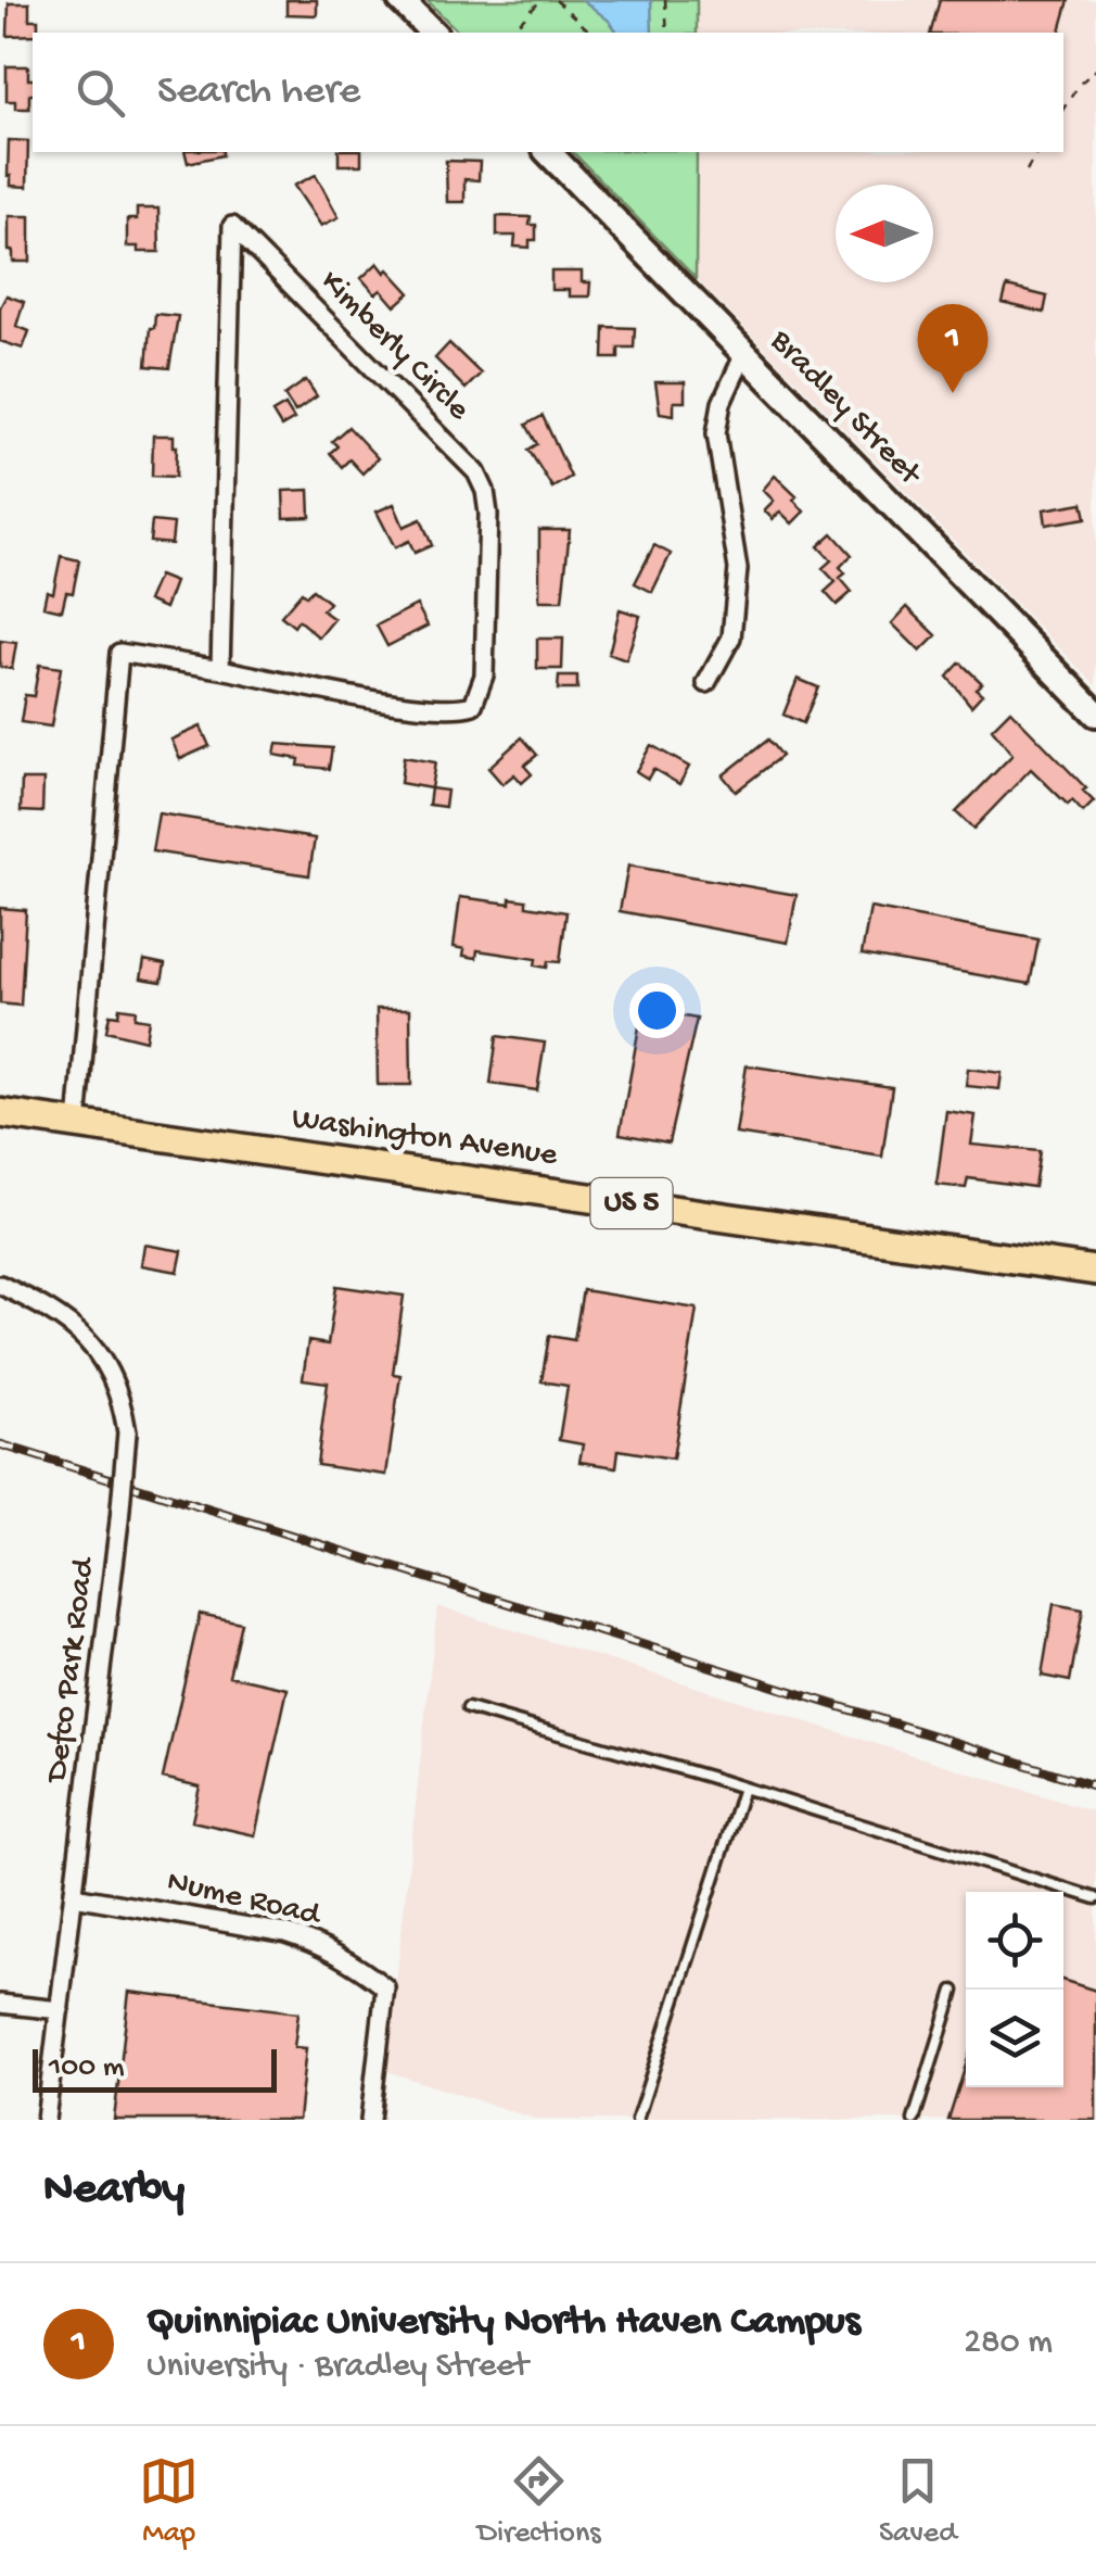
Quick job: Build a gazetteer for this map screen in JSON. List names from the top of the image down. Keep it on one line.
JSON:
{"streets":{"main road":["Washington Avenue","US 5"],"street":["Kimberly Circle","Bradley Street","Defco Park Road","Nume Road"]},"crossings":[["Kimberly Circle","Washington Avenue"],["Defco Park Road","Nume Road"]],"scale_bar":"100 m","north":"left","page":{"search":"Search here","pins":"1","scale":"100 m","heading":"Nearby","list":[{"mark":"1","name":"Quinnipiac University North Haven Campus","note":"University · Bradley Street","value":"280 m"}],"nav":["Map","Directions","Saved"]}}
